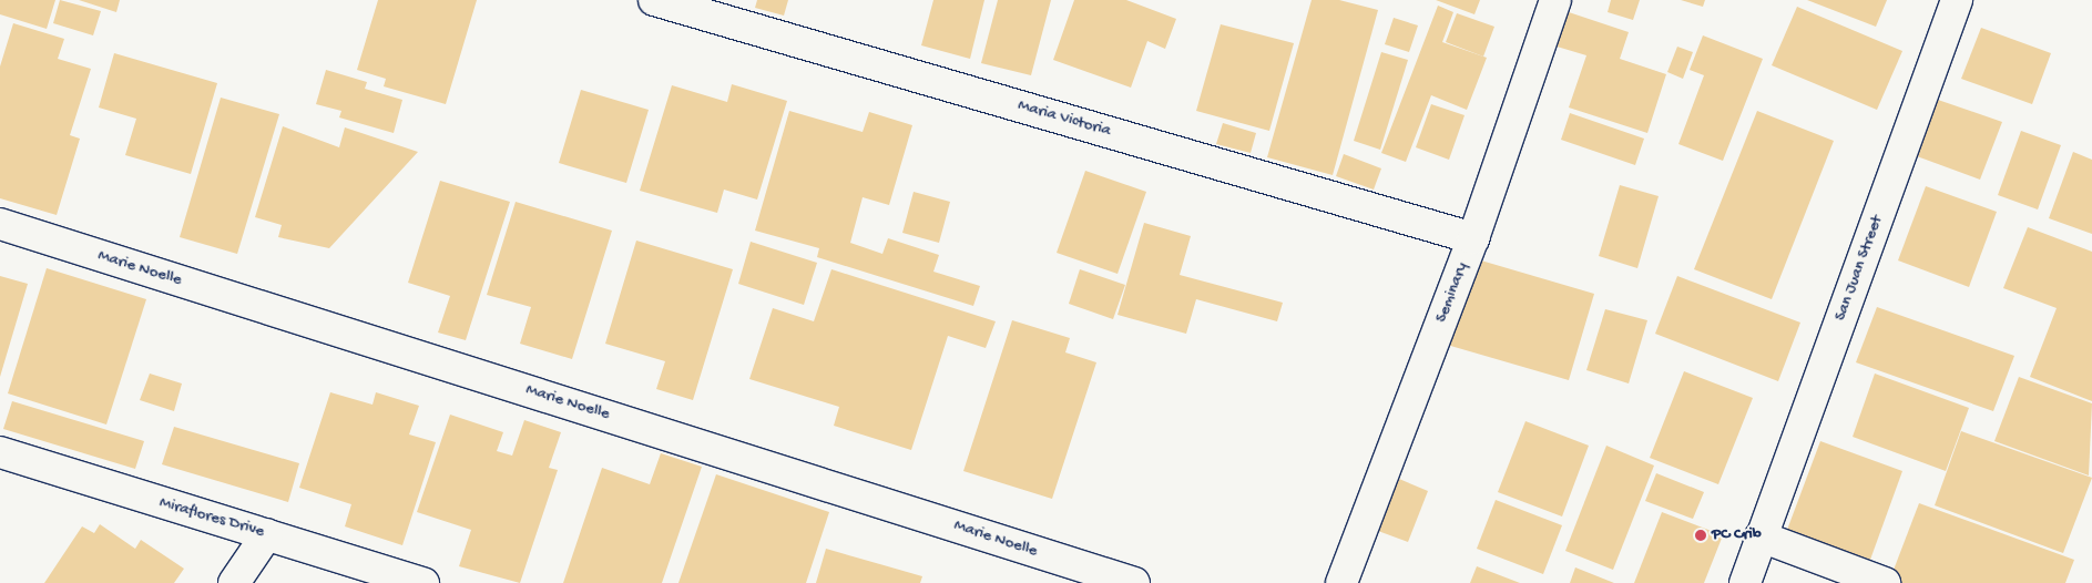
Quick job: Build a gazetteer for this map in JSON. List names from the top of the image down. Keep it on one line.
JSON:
{"streets":{"street":["Maria Victoria","Marie Noelle","San Juan Street","Seminary","Miraflores Drive"]},"crossings":[["Maria Victoria","Seminary"]],"places":["PC Crib"]}
